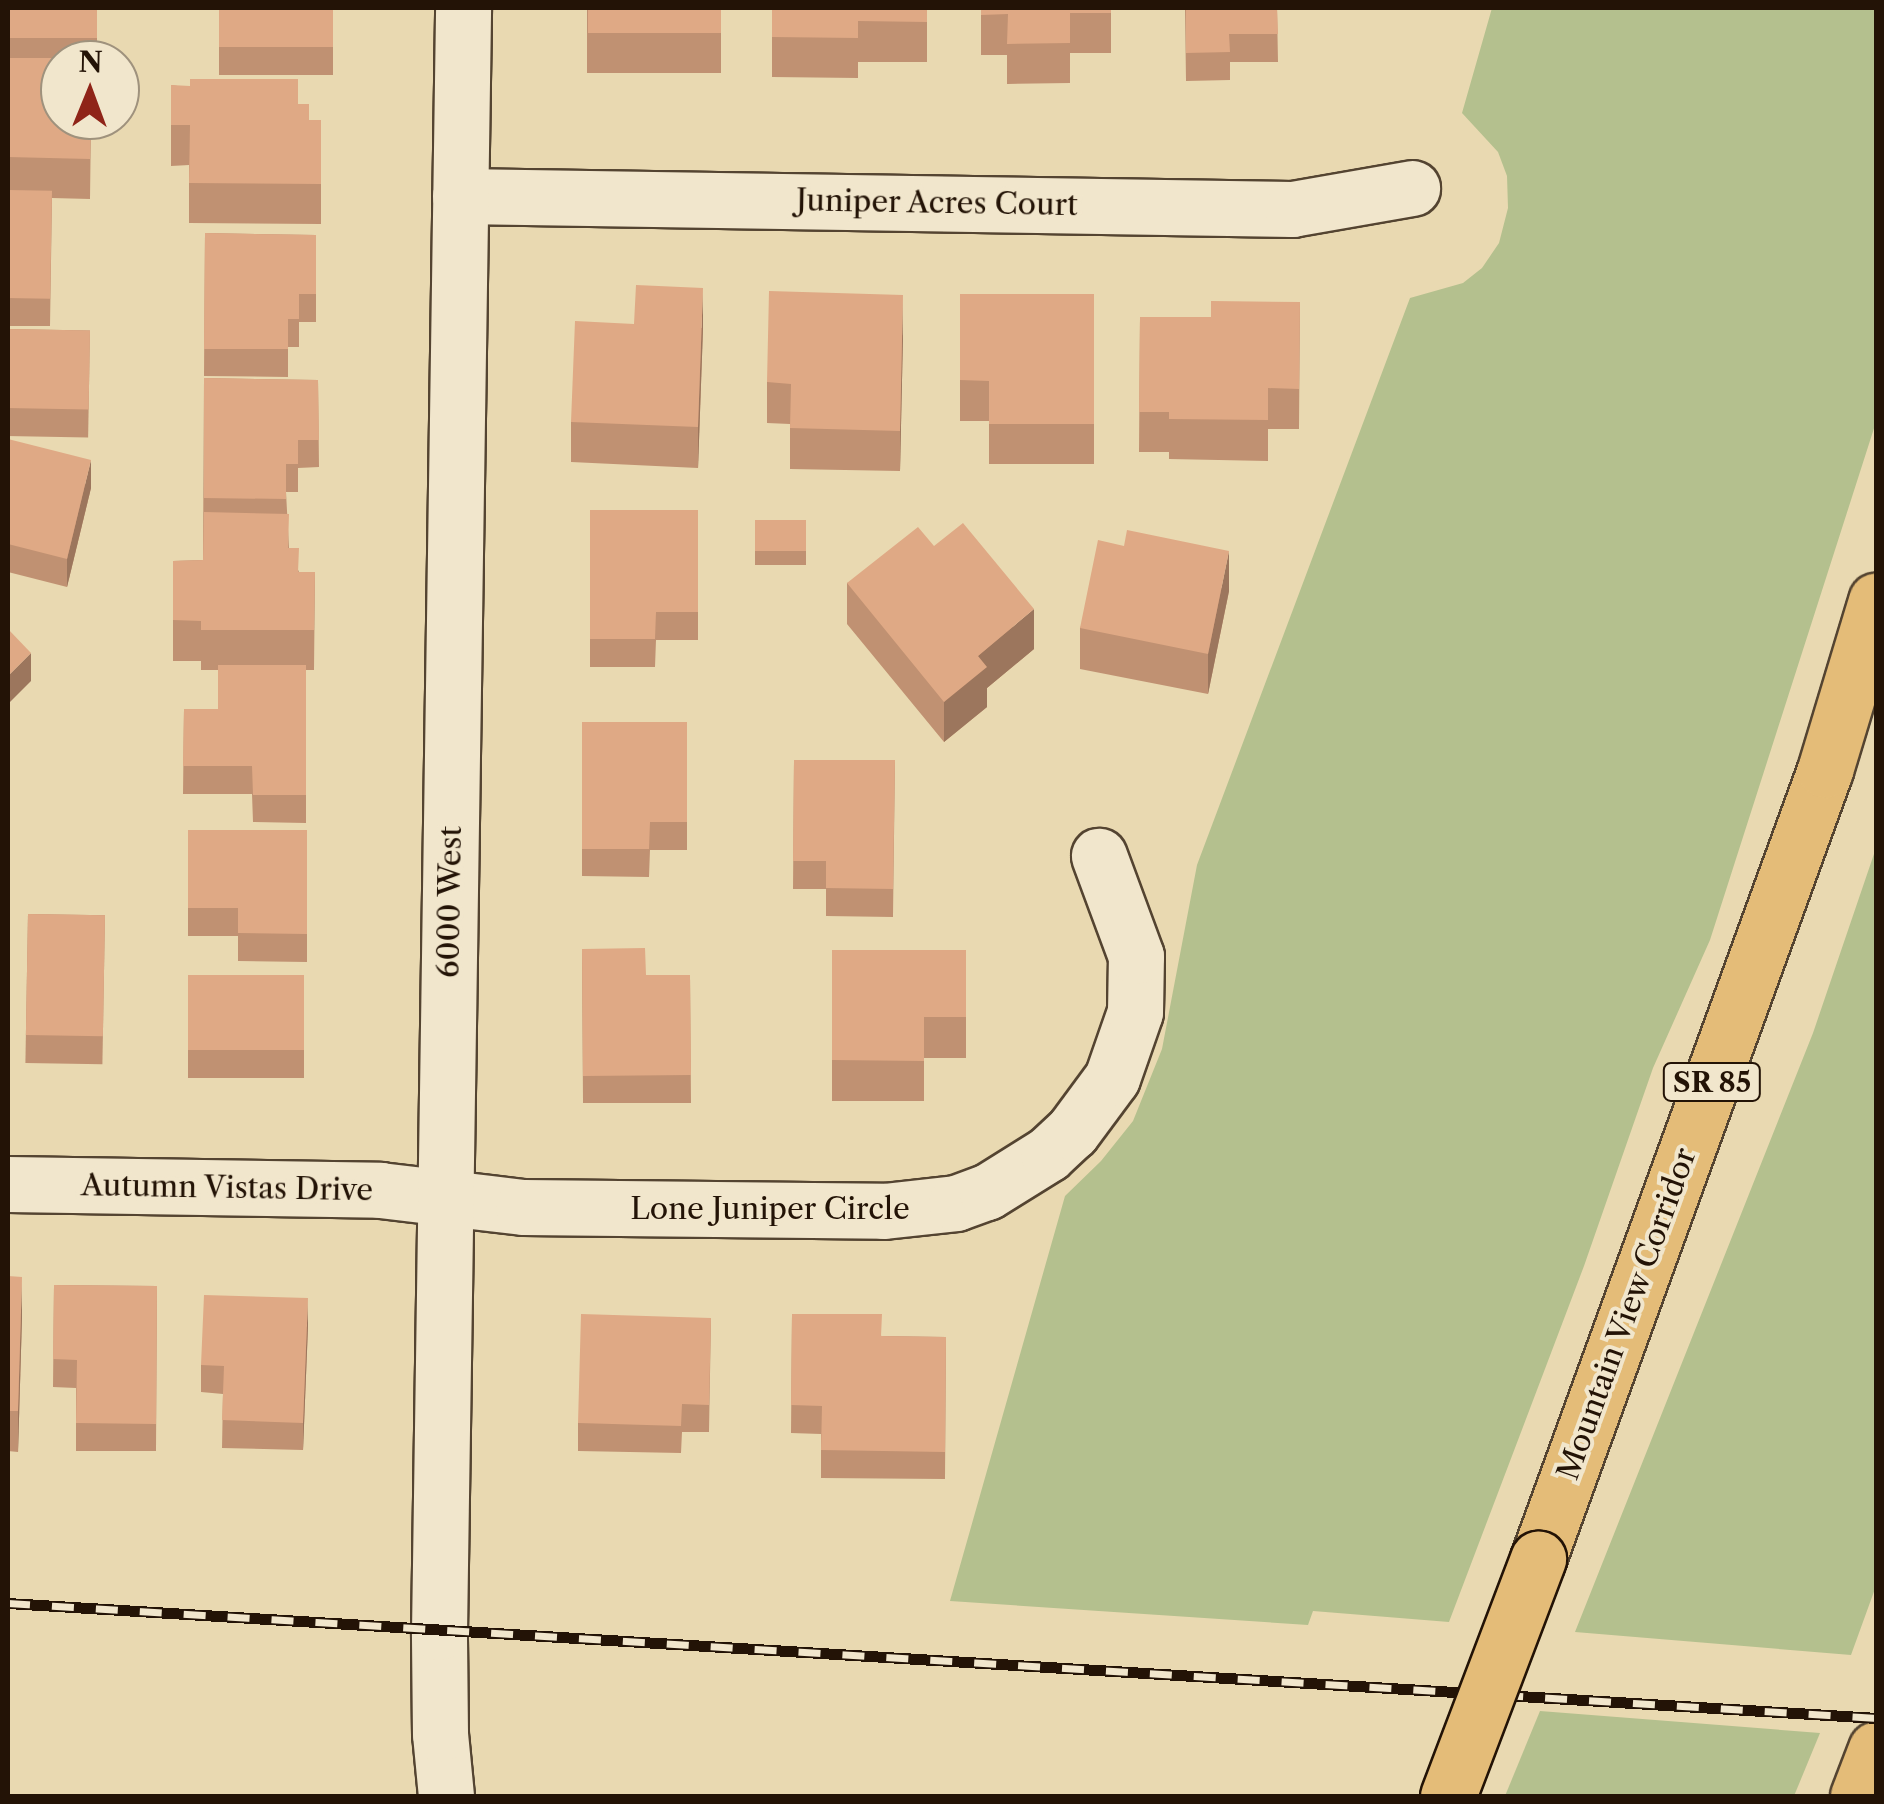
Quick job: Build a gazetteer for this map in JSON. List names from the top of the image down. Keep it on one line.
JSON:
{"streets":{"highway":["SR 85","Mountain View Corridor"],"street":["Juniper Acres Court","6000 West","Autumn Vistas Drive","Lone Juniper Circle"]},"crossings":[["Juniper Acres Court","6000 West"],["6000 West","Autumn Vistas Drive"],["6000 West","Lone Juniper Circle"],["Autumn Vistas Drive","Lone Juniper Circle"]],"north":"top"}
